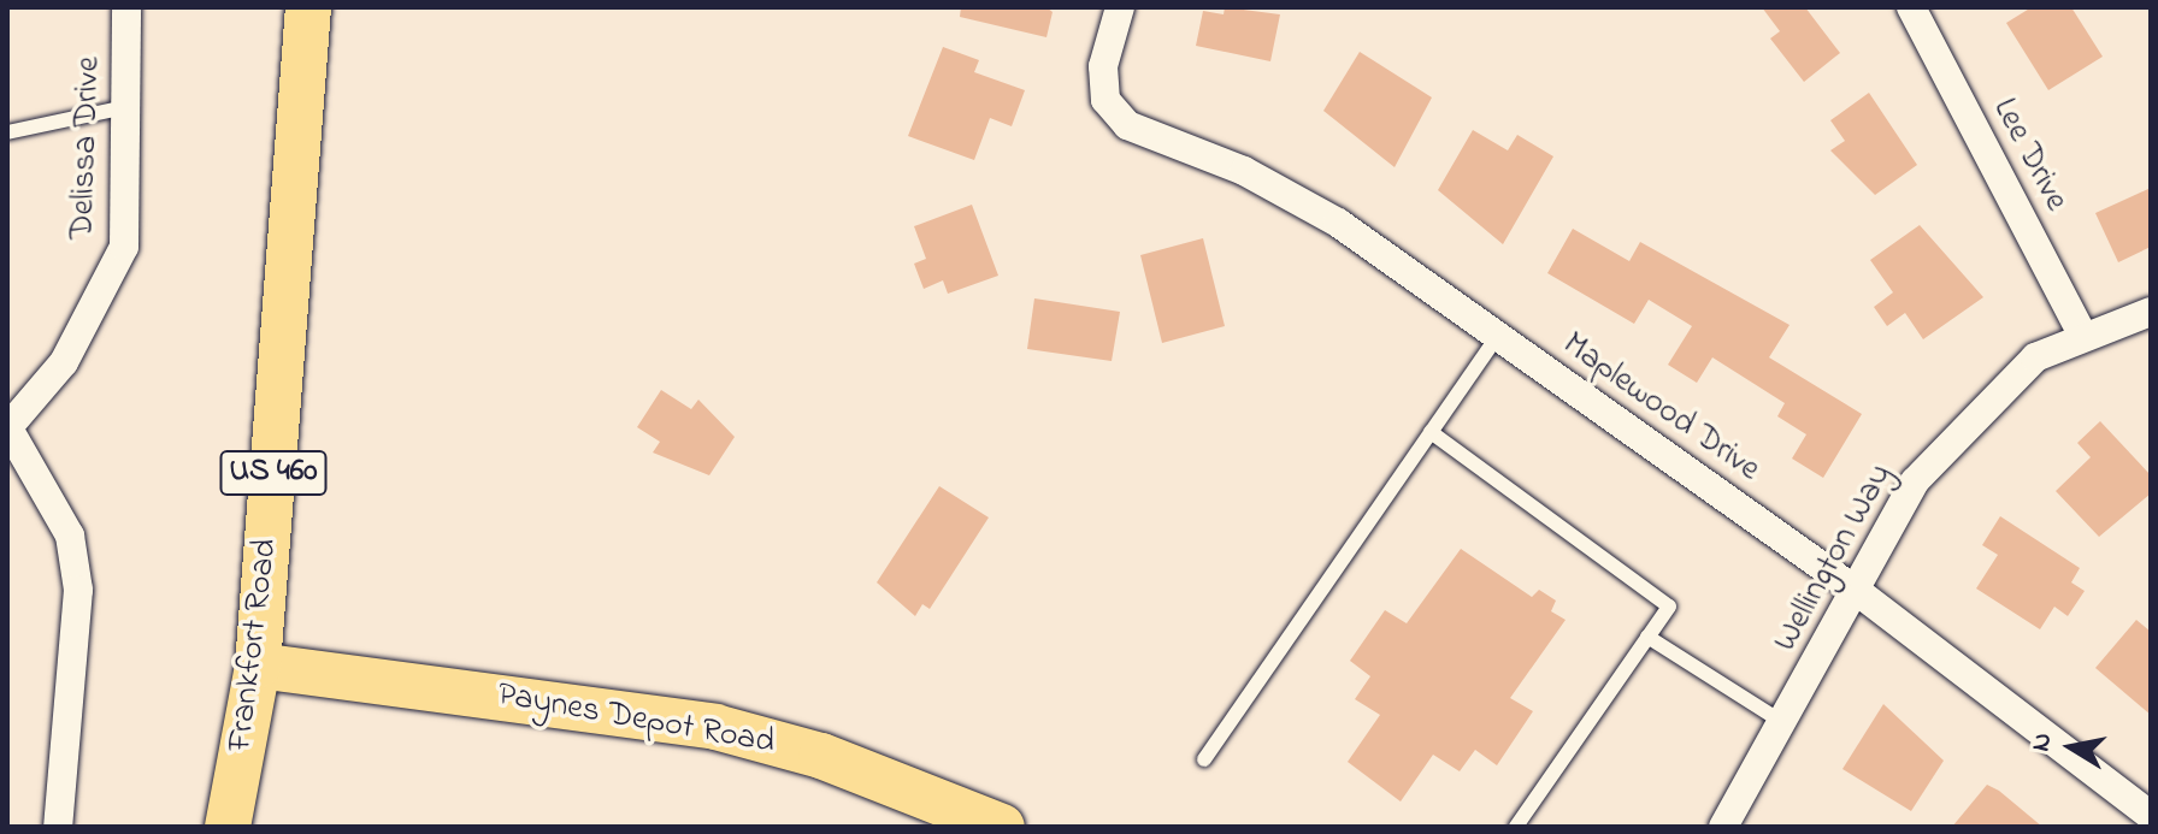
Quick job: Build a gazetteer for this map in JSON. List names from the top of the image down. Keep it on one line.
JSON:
{"streets":{"main road":["US 460","Frankfort Road","Paynes Depot Road"],"street":["Delissa Drive","Lee Drive","Maplewood Drive","Wellington Way"]},"crossings":[["Lee Drive","Wellington Way"],["Maplewood Drive","Wellington Way"],["Frankfort Road","Paynes Depot Road"]],"north":"left"}
